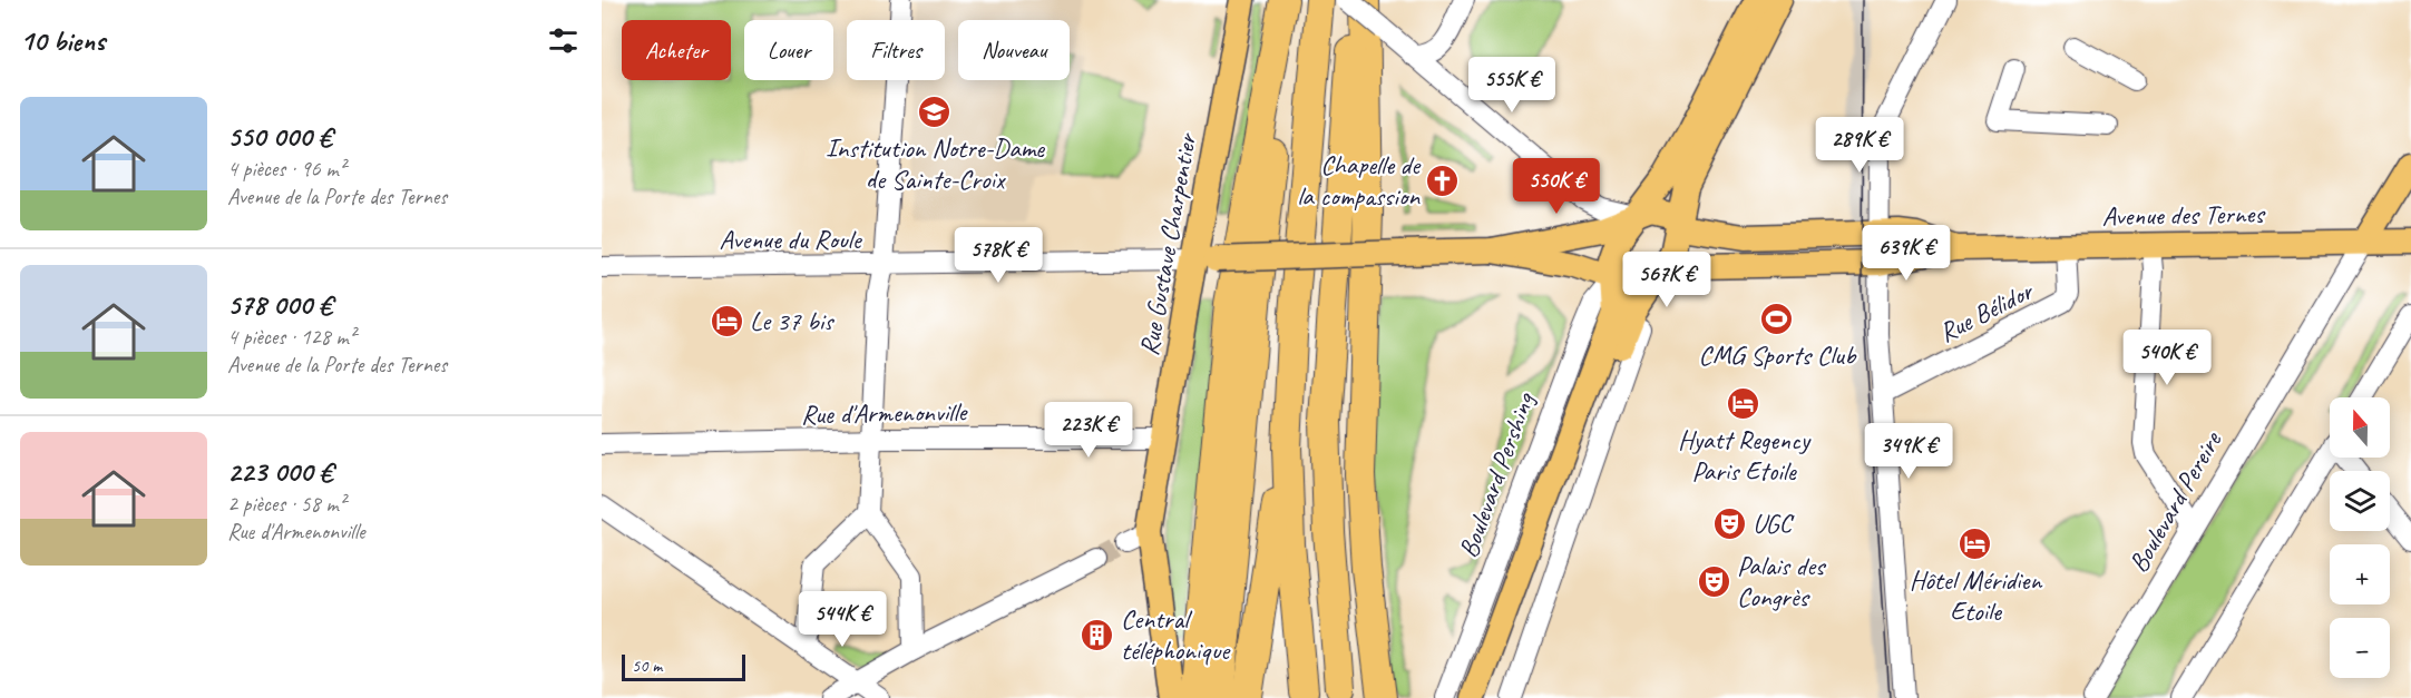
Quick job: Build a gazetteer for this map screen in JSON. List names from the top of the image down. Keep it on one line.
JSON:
{"streets":{"main road":["Avenue des Ternes","Rue Gustave Charpentier","Boulevard Pershing","Boulevard Pereire"],"street":["Avenue du Roule","Rue Bélidor","Rue d'Armenonville"]},"crossings":[["Avenue des Ternes","Rue Bélidor"],["Avenue des Ternes","Boulevard Pershing"],["Avenue des Ternes","Boulevard Pereire"],["Avenue du Roule","Rue Gustave Charpentier"],["Rue Gustave Charpentier","Rue d'Armenonville"]],"places":{"school or university":["Institution Notre-Dame de Sainte-Croix"],"church":["Chapelle de la compassion"],"sports":["CMG Sports Club"],"hotel":["Le 37 bis","Hyatt Regency Paris Etoile","Hôtel Méridien Etoile"],"theatre":["UGC","Palais des Congrès"],"building":["Central téléphonique"]},"scale_bar":"50 m","north":"top","page":{"heading":"10 biens","chip":["Acheter","Louer","Filtres","Nouveau"],"price":["555K €","289K €","550K €","639K €","578K €","567K €","540K €","223K €","349K €","544K €"],"list":[{"name":"550 000 €","note":"4 pièces · 96 m² · Avenue de la Porte des Ternes"},{"name":"578 000 €","note":"4 pièces · 128 m² · Avenue de la Porte des Ternes"},{"name":"223 000 €","note":"2 pièces · 58 m² · Rue d'Armenonville"}],"map_buttons":["+","−"],"scale":"50 m"}}
